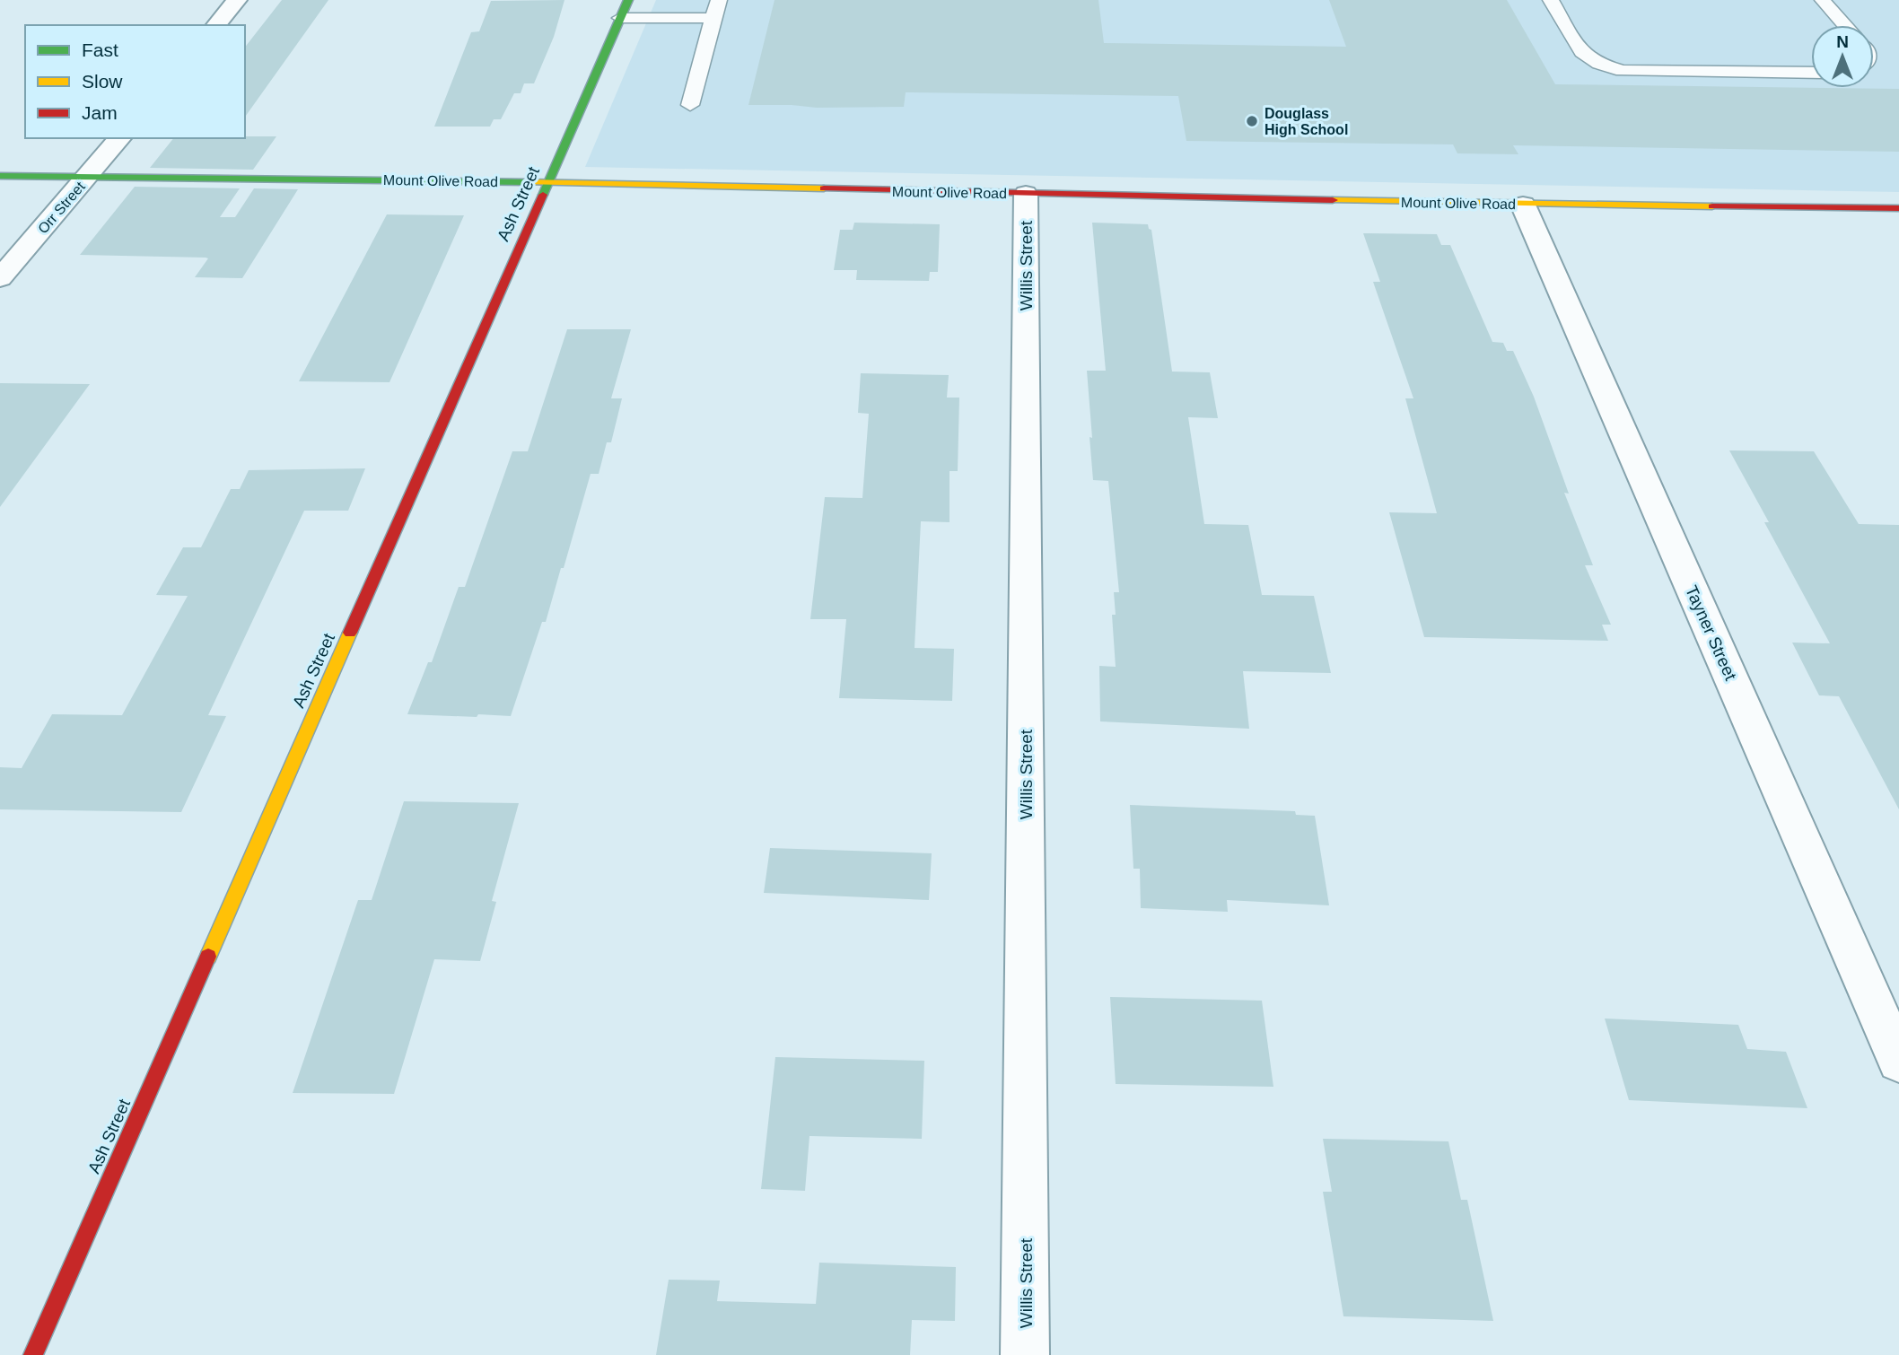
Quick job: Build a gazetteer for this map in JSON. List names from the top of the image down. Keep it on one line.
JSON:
{"streets":{"street":["Mount Olive Road","Ash Street","Orr Street","Willis Street","Tayner Street"]},"crossings":[["Mount Olive Road","Ash Street"],["Mount Olive Road","Orr Street"],["Mount Olive Road","Willis Street"],["Mount Olive Road","Tayner Street"]],"places":["Douglass High School"],"legend":["Fast","Slow","Jam"],"north":"top"}
